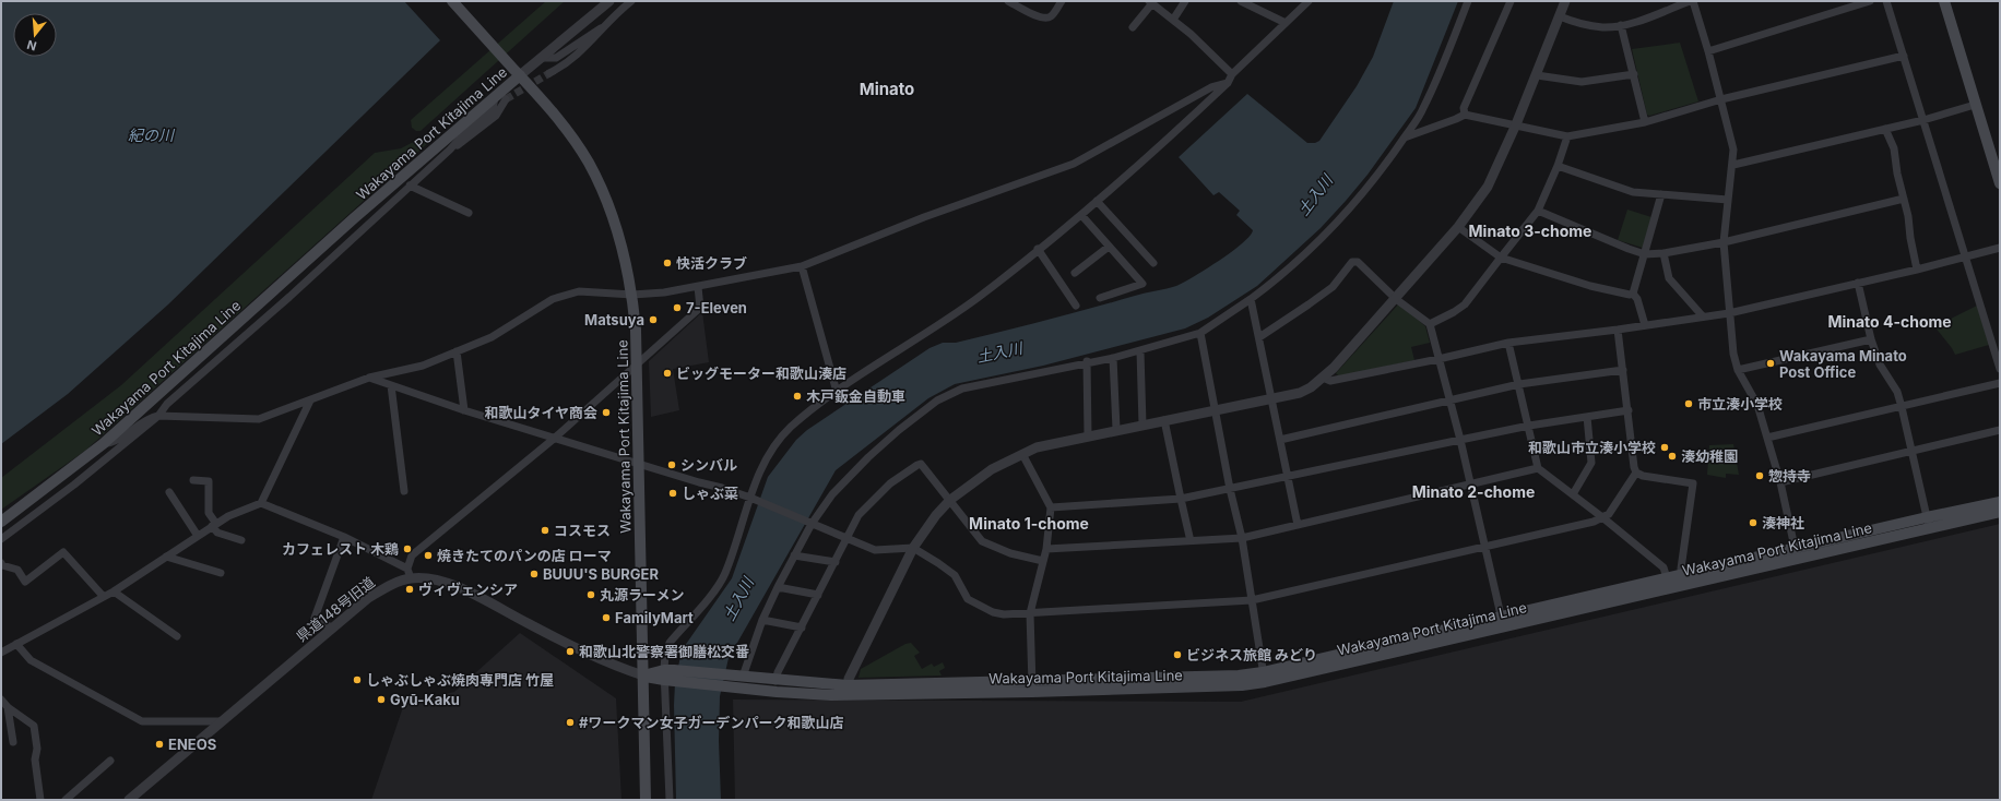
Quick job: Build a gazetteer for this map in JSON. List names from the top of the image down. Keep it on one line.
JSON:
{"streets":{"main road":["Wakayama Port Kitajima Line"],"street":["県道148号旧道"]},"crossings":[["Wakayama Port Kitajima Line","県道148号旧道"]],"districts":["Minato","Minato 3-chome","Minato 4-chome","Minato 2-chome","Minato 1-chome"],"water":["紀の川","土入川"],"places":["快活クラブ","7-Eleven","Matsuya","Wakayama Minato Post Office","ビッグモーター和歌山湊店","木戸鈑金自動車","市立湊小学校","和歌山タイヤ商会","和歌山市立湊小学校","湊幼稚園","シンバル","惣持寺","しゃぶ菜","湊神社","コスモス","カフェレスト 木鶏","焼きたてのパンの店 ローマ","BUUU'S BURGER","ヴィヴェンシア","丸源ラーメン","FamilyMart","和歌山北警察署御膳松交番","ビジネス旅館 みどり","しゃぶしゃぶ焼肉専門店 竹屋","Gyū-Kaku","#ワークマン女子ガーデンパーク和歌山店","ENEOS"],"north":"bottom"}
